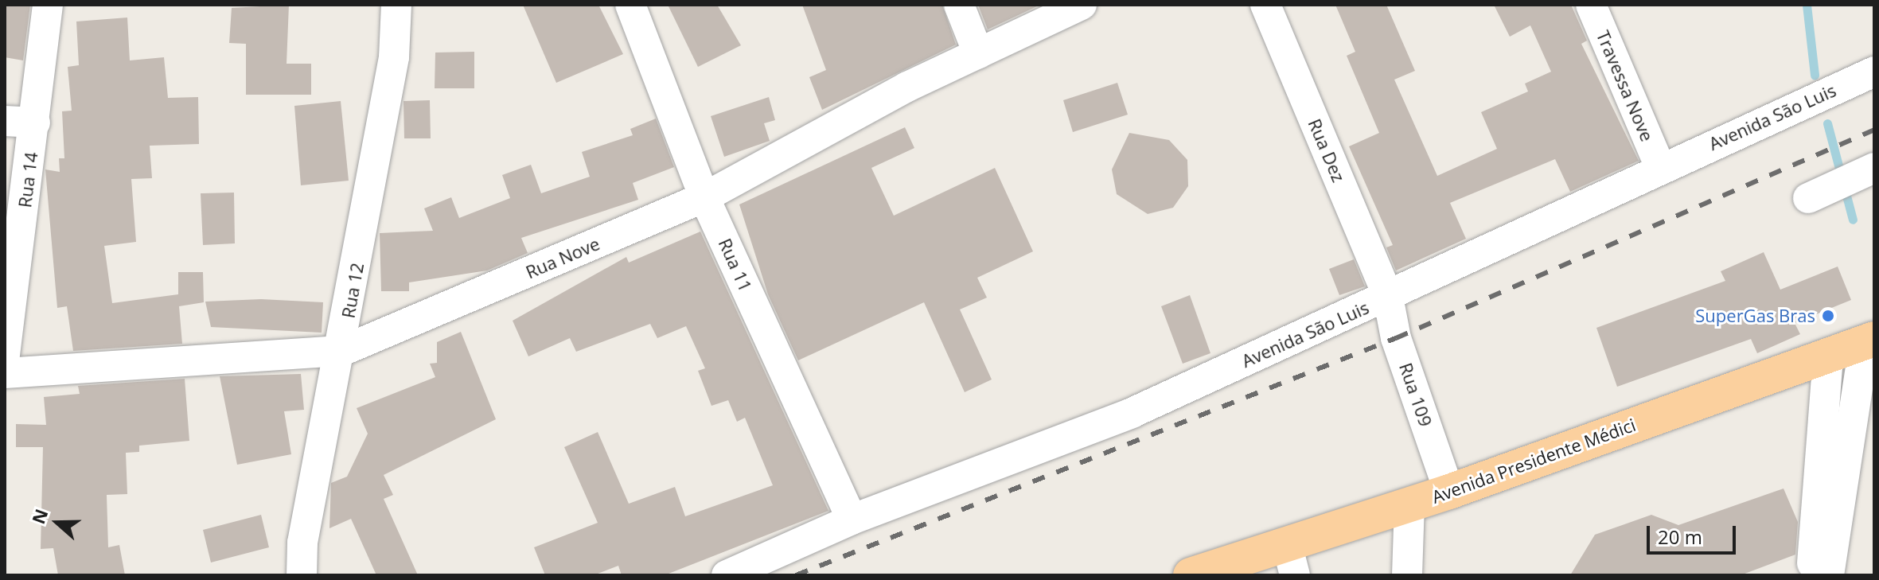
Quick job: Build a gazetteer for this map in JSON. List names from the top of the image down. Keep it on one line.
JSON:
{"streets":{"main road":["Avenida Presidente Médici"],"street":["Travessa Nove","Avenida São Luis","Rua Dez","Rua 14","Rua Nove","Rua 11","Rua 12","Rua 109"]},"crossings":[["Travessa Nove","Avenida São Luis"],["Avenida São Luis","Rua Dez"],["Avenida São Luis","Rua 11"],["Avenida São Luis","Rua 109"],["Rua Dez","Rua 109"],["Rua Nove","Rua 11"],["Rua Nove","Rua 12"],["Rua 109","Avenida Presidente Médici"]],"places":["SuperGas Bras"],"scale_bar":"20 m","north":"left"}
